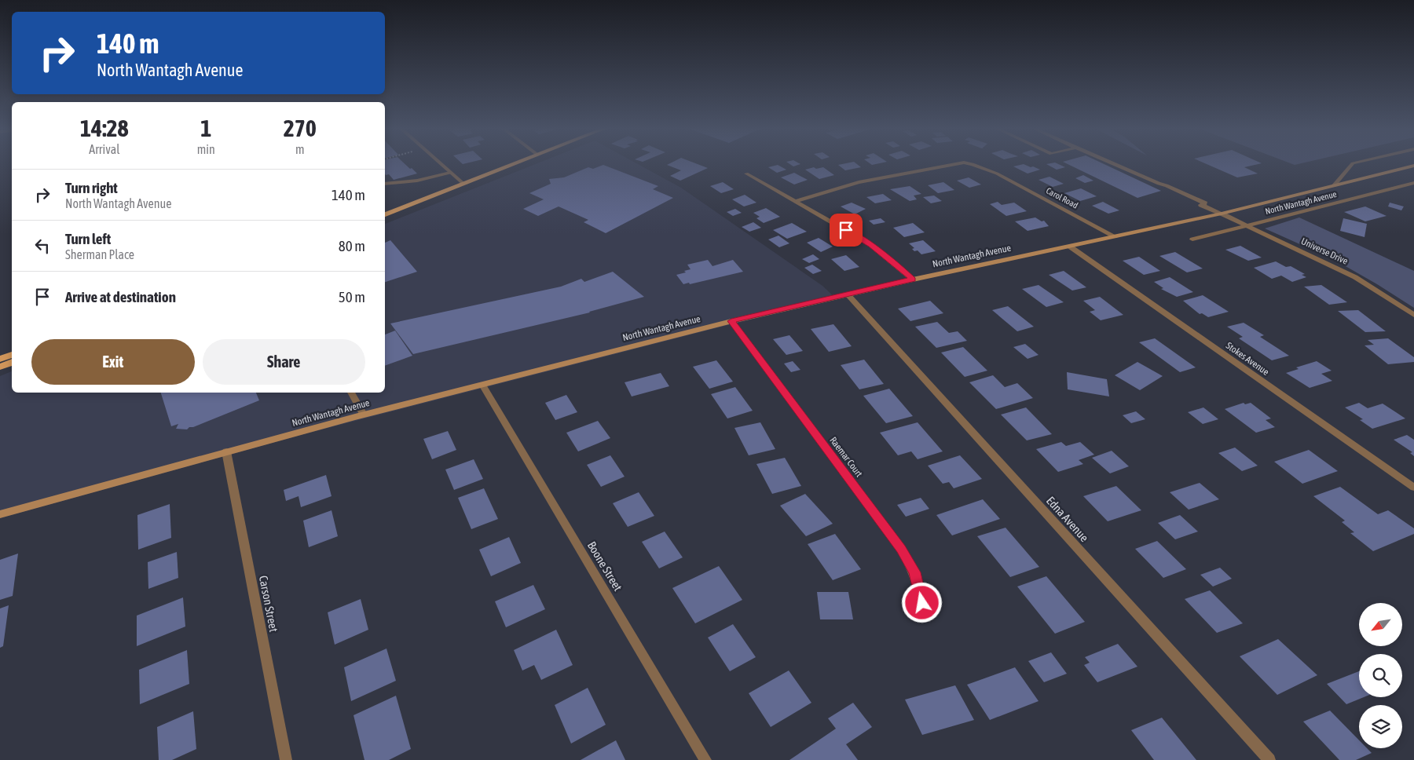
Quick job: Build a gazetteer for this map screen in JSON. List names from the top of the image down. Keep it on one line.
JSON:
{"streets":{"main road":["North Wantagh Avenue"],"street":["Carol Road","Universe Drive","Stokes Avenue","Raemar Court","Edna Avenue","Boone Street","Carson Street"]},"crossings":[["Carol Road","North Wantagh Avenue"],["North Wantagh Avenue","Universe Drive"],["North Wantagh Avenue","Stokes Avenue"],["North Wantagh Avenue","Raemar Court"],["North Wantagh Avenue","Edna Avenue"],["North Wantagh Avenue","Boone Street"],["North Wantagh Avenue","Carson Street"]],"north":"bottom left","page":{"turn":["140 m","North Wantagh Avenue"],"eta":["14:28","Arrival","1","min","270","m"],"list":[{"name":"Turn right","note":"North Wantagh Avenue","value":"140 m"},{"name":"Turn left","note":"Sherman Place","value":"80 m"},{"name":"Arrive at destination","value":"50 m"}],"buttons":["Exit","Share"]}}
